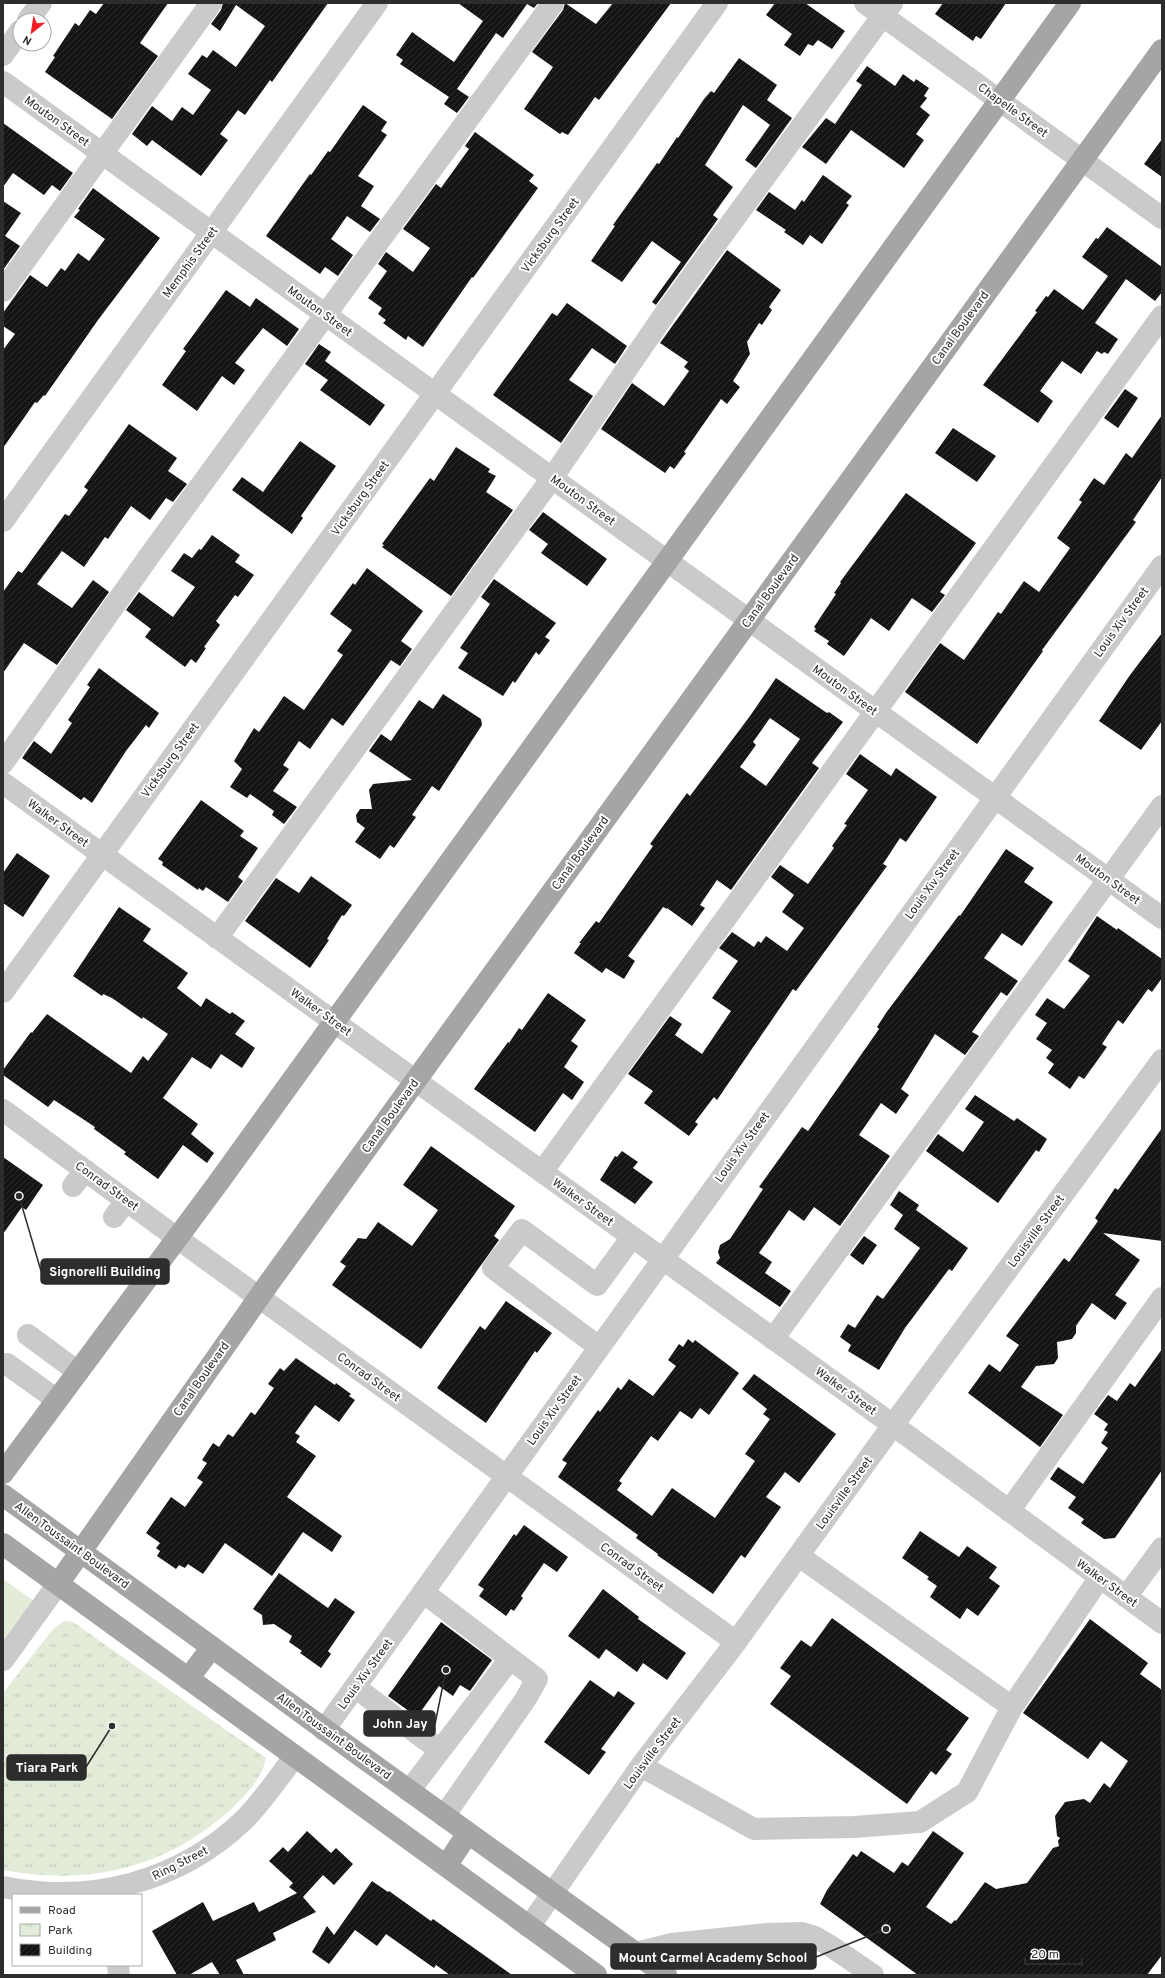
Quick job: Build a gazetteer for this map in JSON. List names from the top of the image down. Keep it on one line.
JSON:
{"streets":{"main road":["Canal Boulevard","Allen Toussaint Boulevard"],"street":["Chapelle Street","Mouton Street","Vicksburg Street","Memphis Street","Louis Xiv Street","Walker Street","Conrad Street","Louisville Street","Ring Street"]},"crossings":[["Chapelle Street","Canal Boulevard"],["Mouton Street","Vicksburg Street"],["Mouton Street","Memphis Street"],["Mouton Street","Canal Boulevard"],["Mouton Street","Louis Xiv Street"],["Vicksburg Street","Walker Street"],["Canal Boulevard","Walker Street"],["Canal Boulevard","Conrad Street"],["Canal Boulevard","Allen Toussaint Boulevard"],["Louis Xiv Street","Walker Street"],["Louis Xiv Street","Conrad Street"],["Louis Xiv Street","Allen Toussaint Boulevard"],["Walker Street","Louisville Street"],["Conrad Street","Louisville Street"],["Louisville Street","Allen Toussaint Boulevard"]],"places":["Signorelli Building","John Jay","Tiara Park","Mount Carmel Academy School"],"legend":["Road","Park","Building"],"scale_bar":"20 m","north":"bottom left"}
